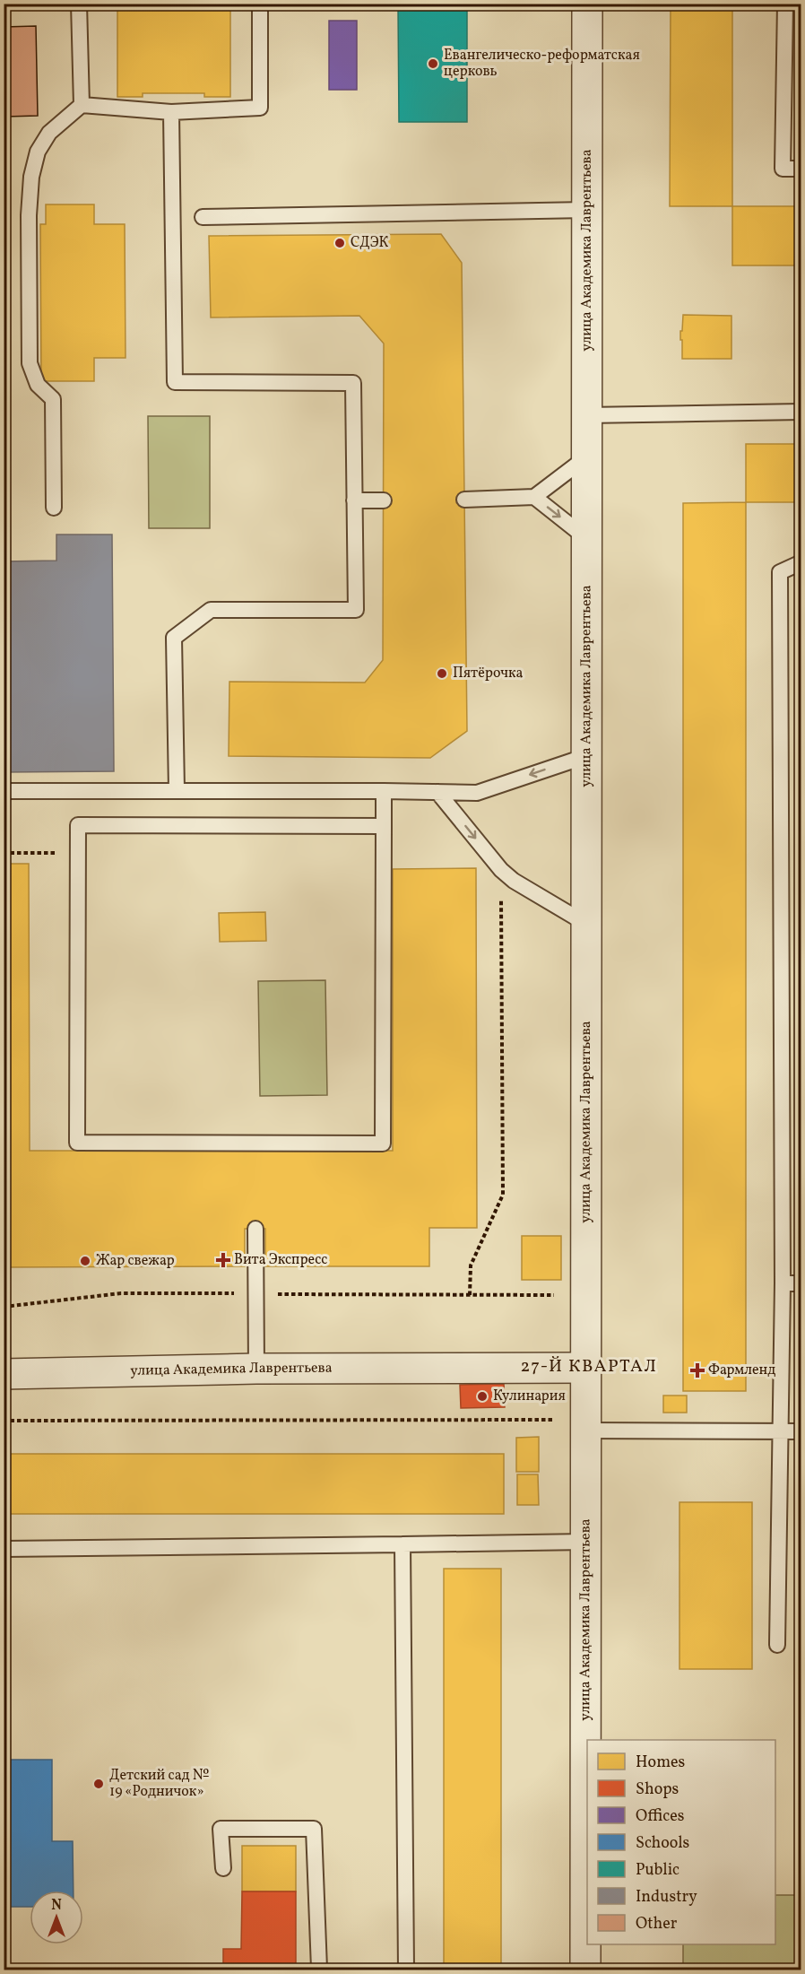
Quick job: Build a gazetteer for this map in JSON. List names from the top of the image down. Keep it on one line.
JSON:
{"streets":{"street":["улица Академика Лаврентьева"]},"districts":["27-Й КВАРТАЛ"],"places":{"other":["Евангелическо-реформатская церковь","СДЭК","Пятёрочка","Жар свежар","Кулинария","Детский сад № 19 «Родничок»"],"health":["Вита Экспресс","Фармленд"]},"legend":["Homes","Shops","Offices","Schools","Public","Industry","Other"],"north":"top"}
